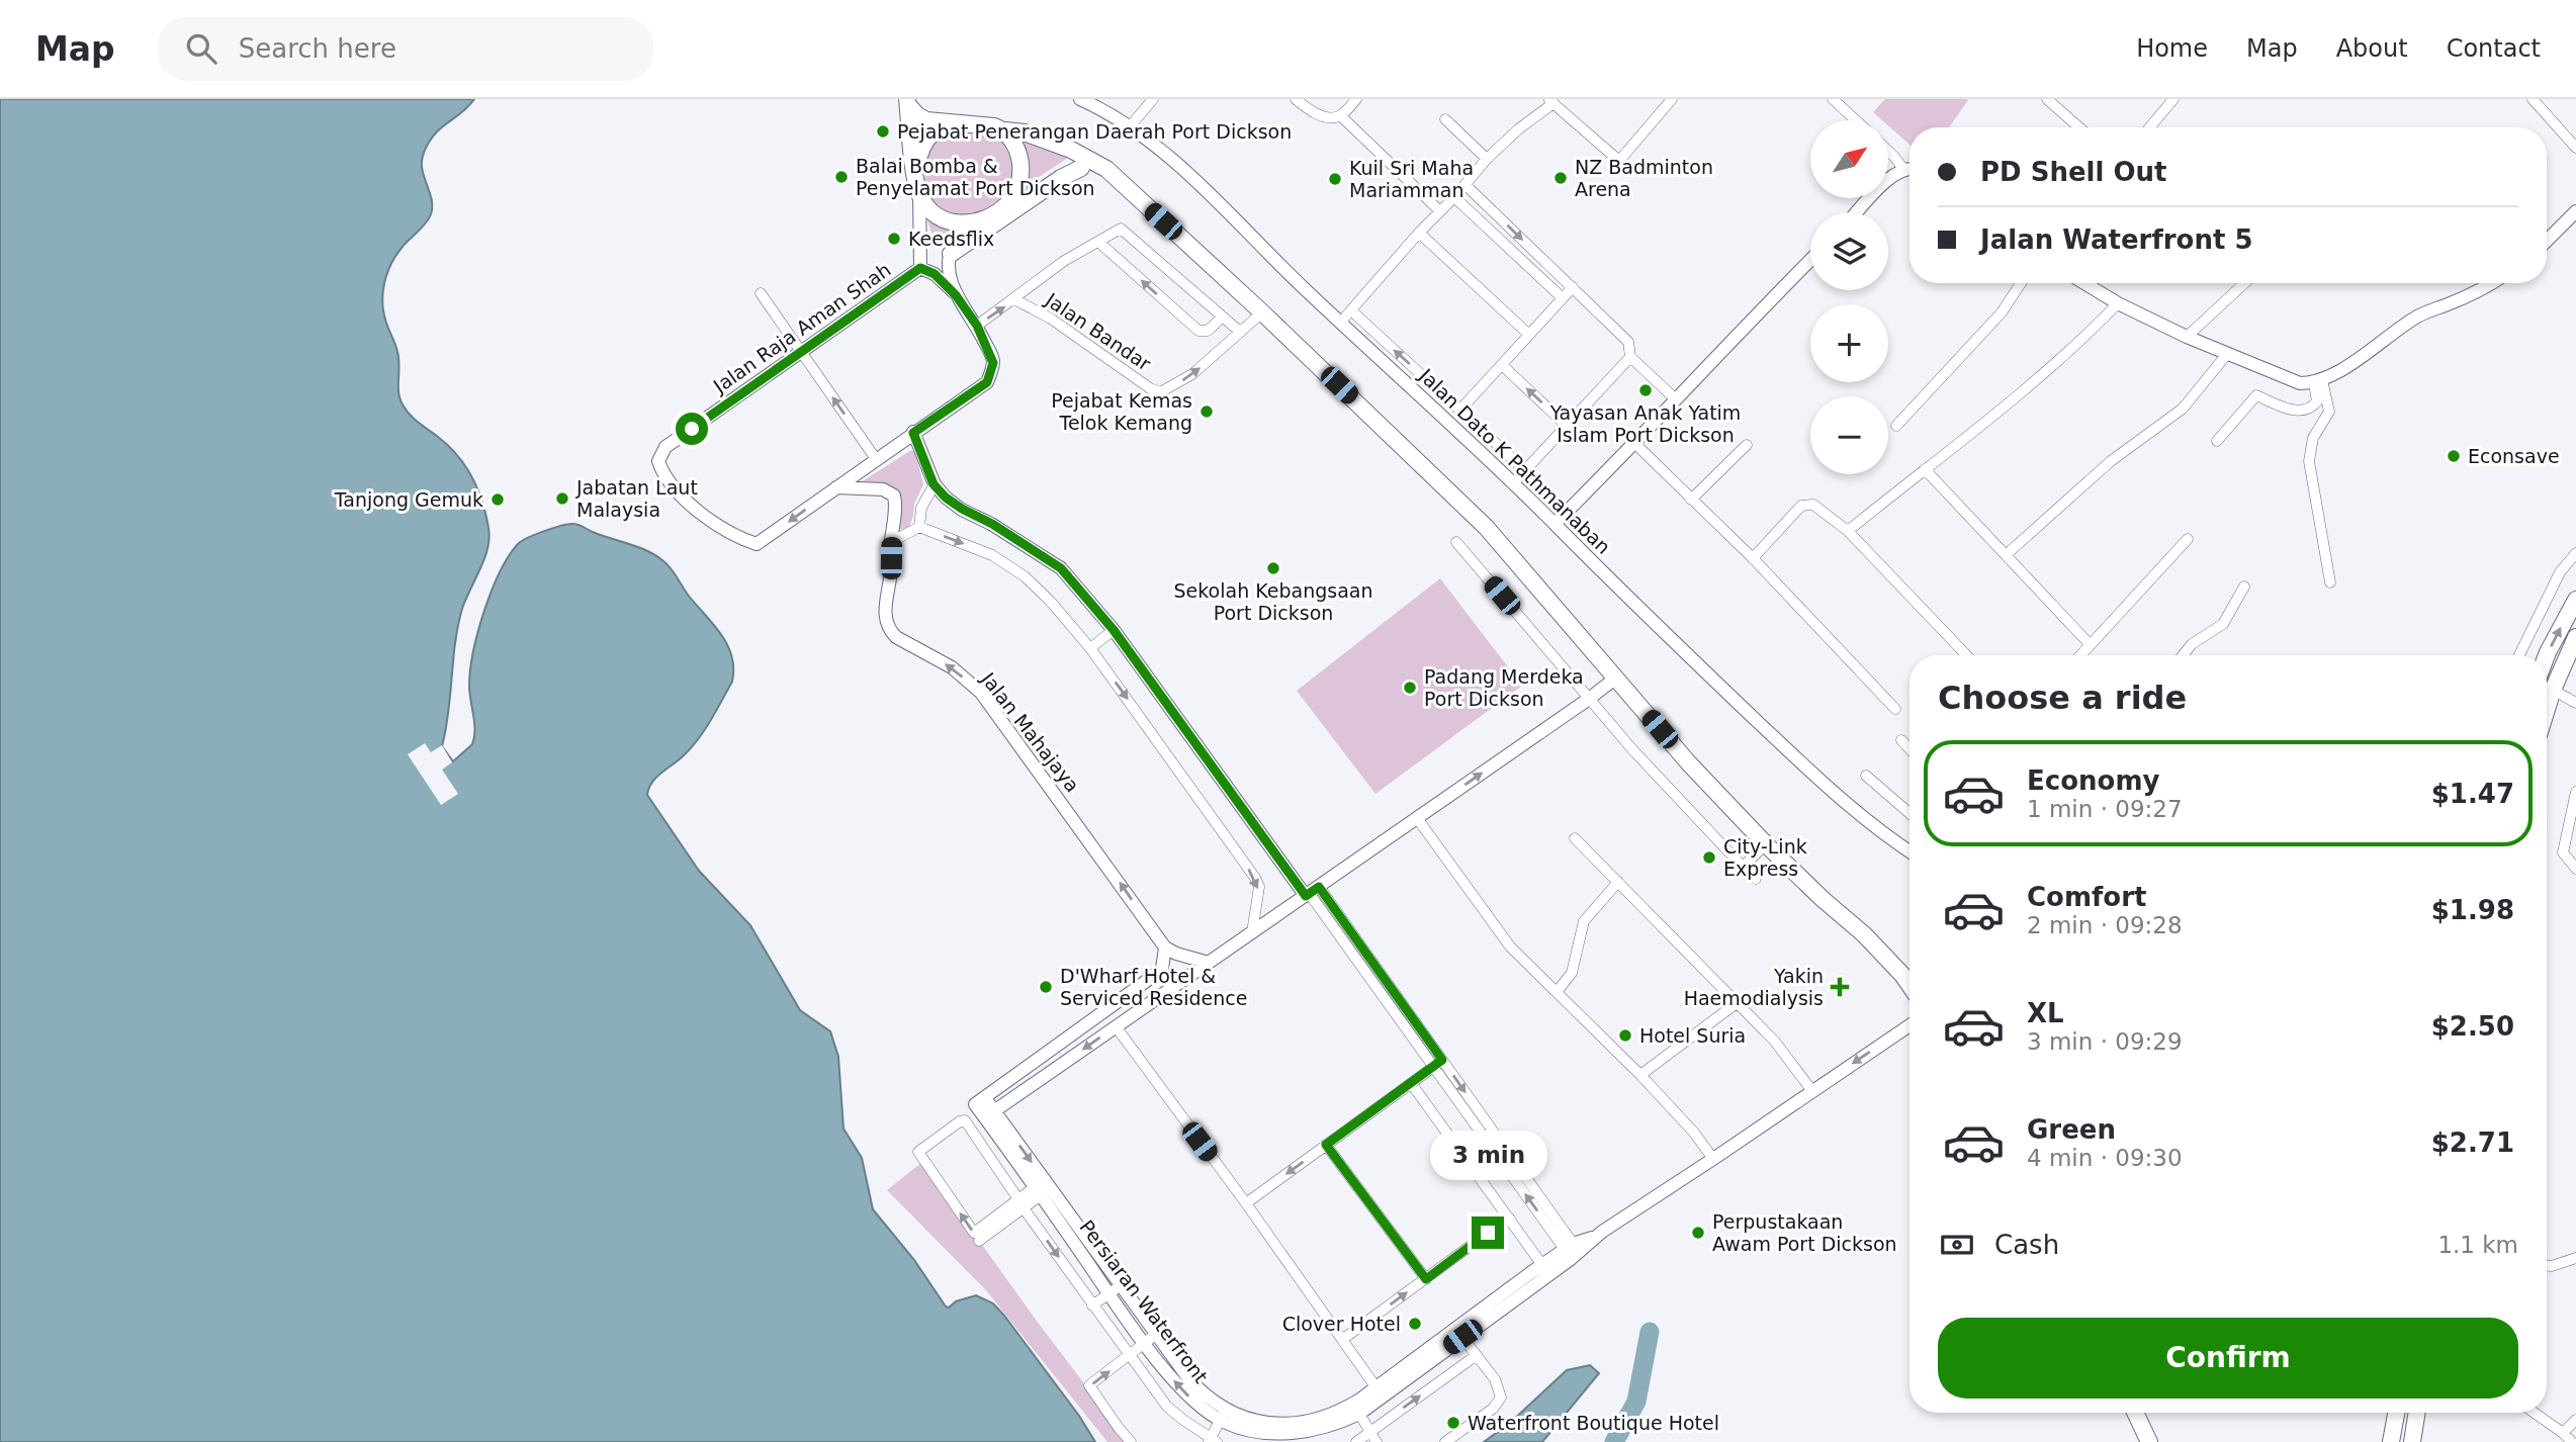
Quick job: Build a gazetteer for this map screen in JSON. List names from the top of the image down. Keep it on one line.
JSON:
{"streets":{"street":["Jalan Raja Aman Shah","Jalan Bandar","Jalan Dato K Pathmanaban","Jalan Mahajaya","Persiaran Waterfront"]},"one_way":["Jalan Bandar","Jalan Mahajaya"],"places":{"other":["Pejabat Penerangan Daerah Port Dickson","Balai Bomba & Penyelamat Port Dickson","NZ Badminton Arena","Kuil Sri Maha Mariamman","Keedsflix","Yayasan Anak Yatim Islam Port Dickson","Pejabat Kemas Telok Kemang","Econsave","Jabatan Laut Malaysia","Tanjong Gemuk","Sekolah Kebangsaan Port Dickson","Padang Merdeka Port Dickson","City-Link Express","D'Wharf Hotel & Serviced Residence","Hotel Suria","Perpustakaan Awam Port Dickson","Clover Hotel","Waterfront Boutique Hotel"],"health":["Yakin Haemodialysis"]},"north":"top right","page":{"header":"Map","search":"Search here","nav":["Home","Map","About","Contact"],"map_buttons":["+","−"],"banner":["PD Shell Out","Jalan Waterfront 5"],"heading":"Choose a ride","list":[{"name":"Economy","note":"1 min · 09:27","value":"$1.47"},{"name":"Comfort","note":"2 min · 09:28","value":"$1.98"},{"name":"XL","note":"3 min · 09:29","value":"$2.50"},{"name":"Green","note":"4 min · 09:30","value":"$2.71"}],"bubble":"3 min","pay":["Cash","1.1 km"],"buttons":"Confirm"}}
